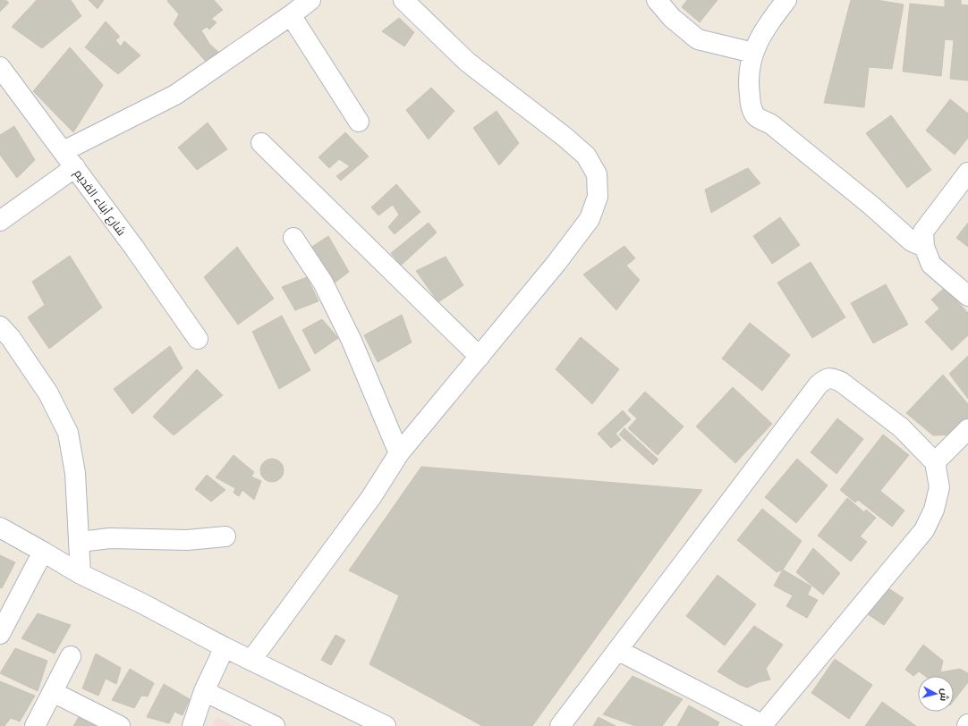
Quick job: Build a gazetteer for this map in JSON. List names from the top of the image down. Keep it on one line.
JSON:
{"streets":{"street":["شارع أبناء القديم"]},"north":"right"}
